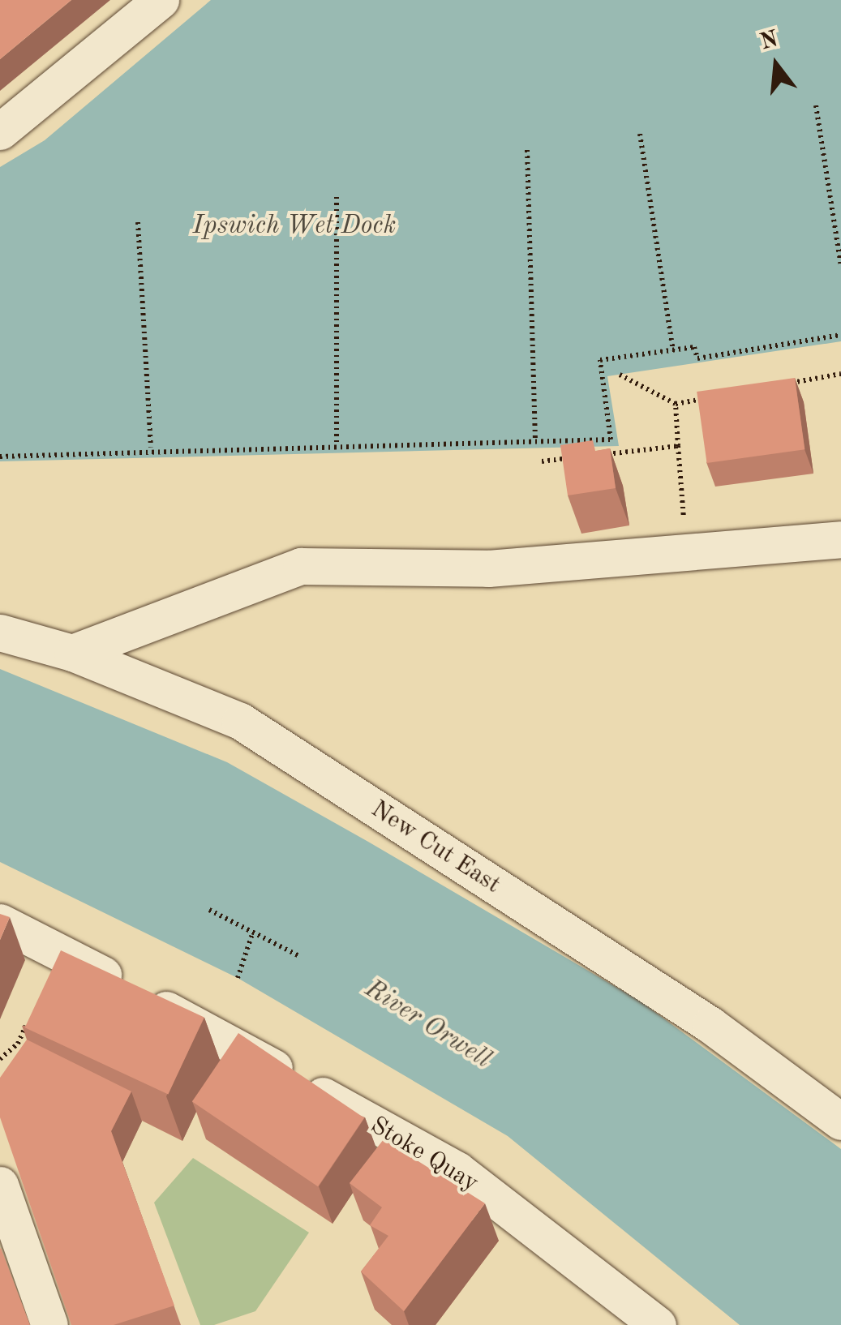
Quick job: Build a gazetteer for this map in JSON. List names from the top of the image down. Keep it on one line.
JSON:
{"streets":{"street":["New Cut East","Stoke Quay"]},"water":["Ipswich Wet Dock","River Orwell"],"north":"top"}
